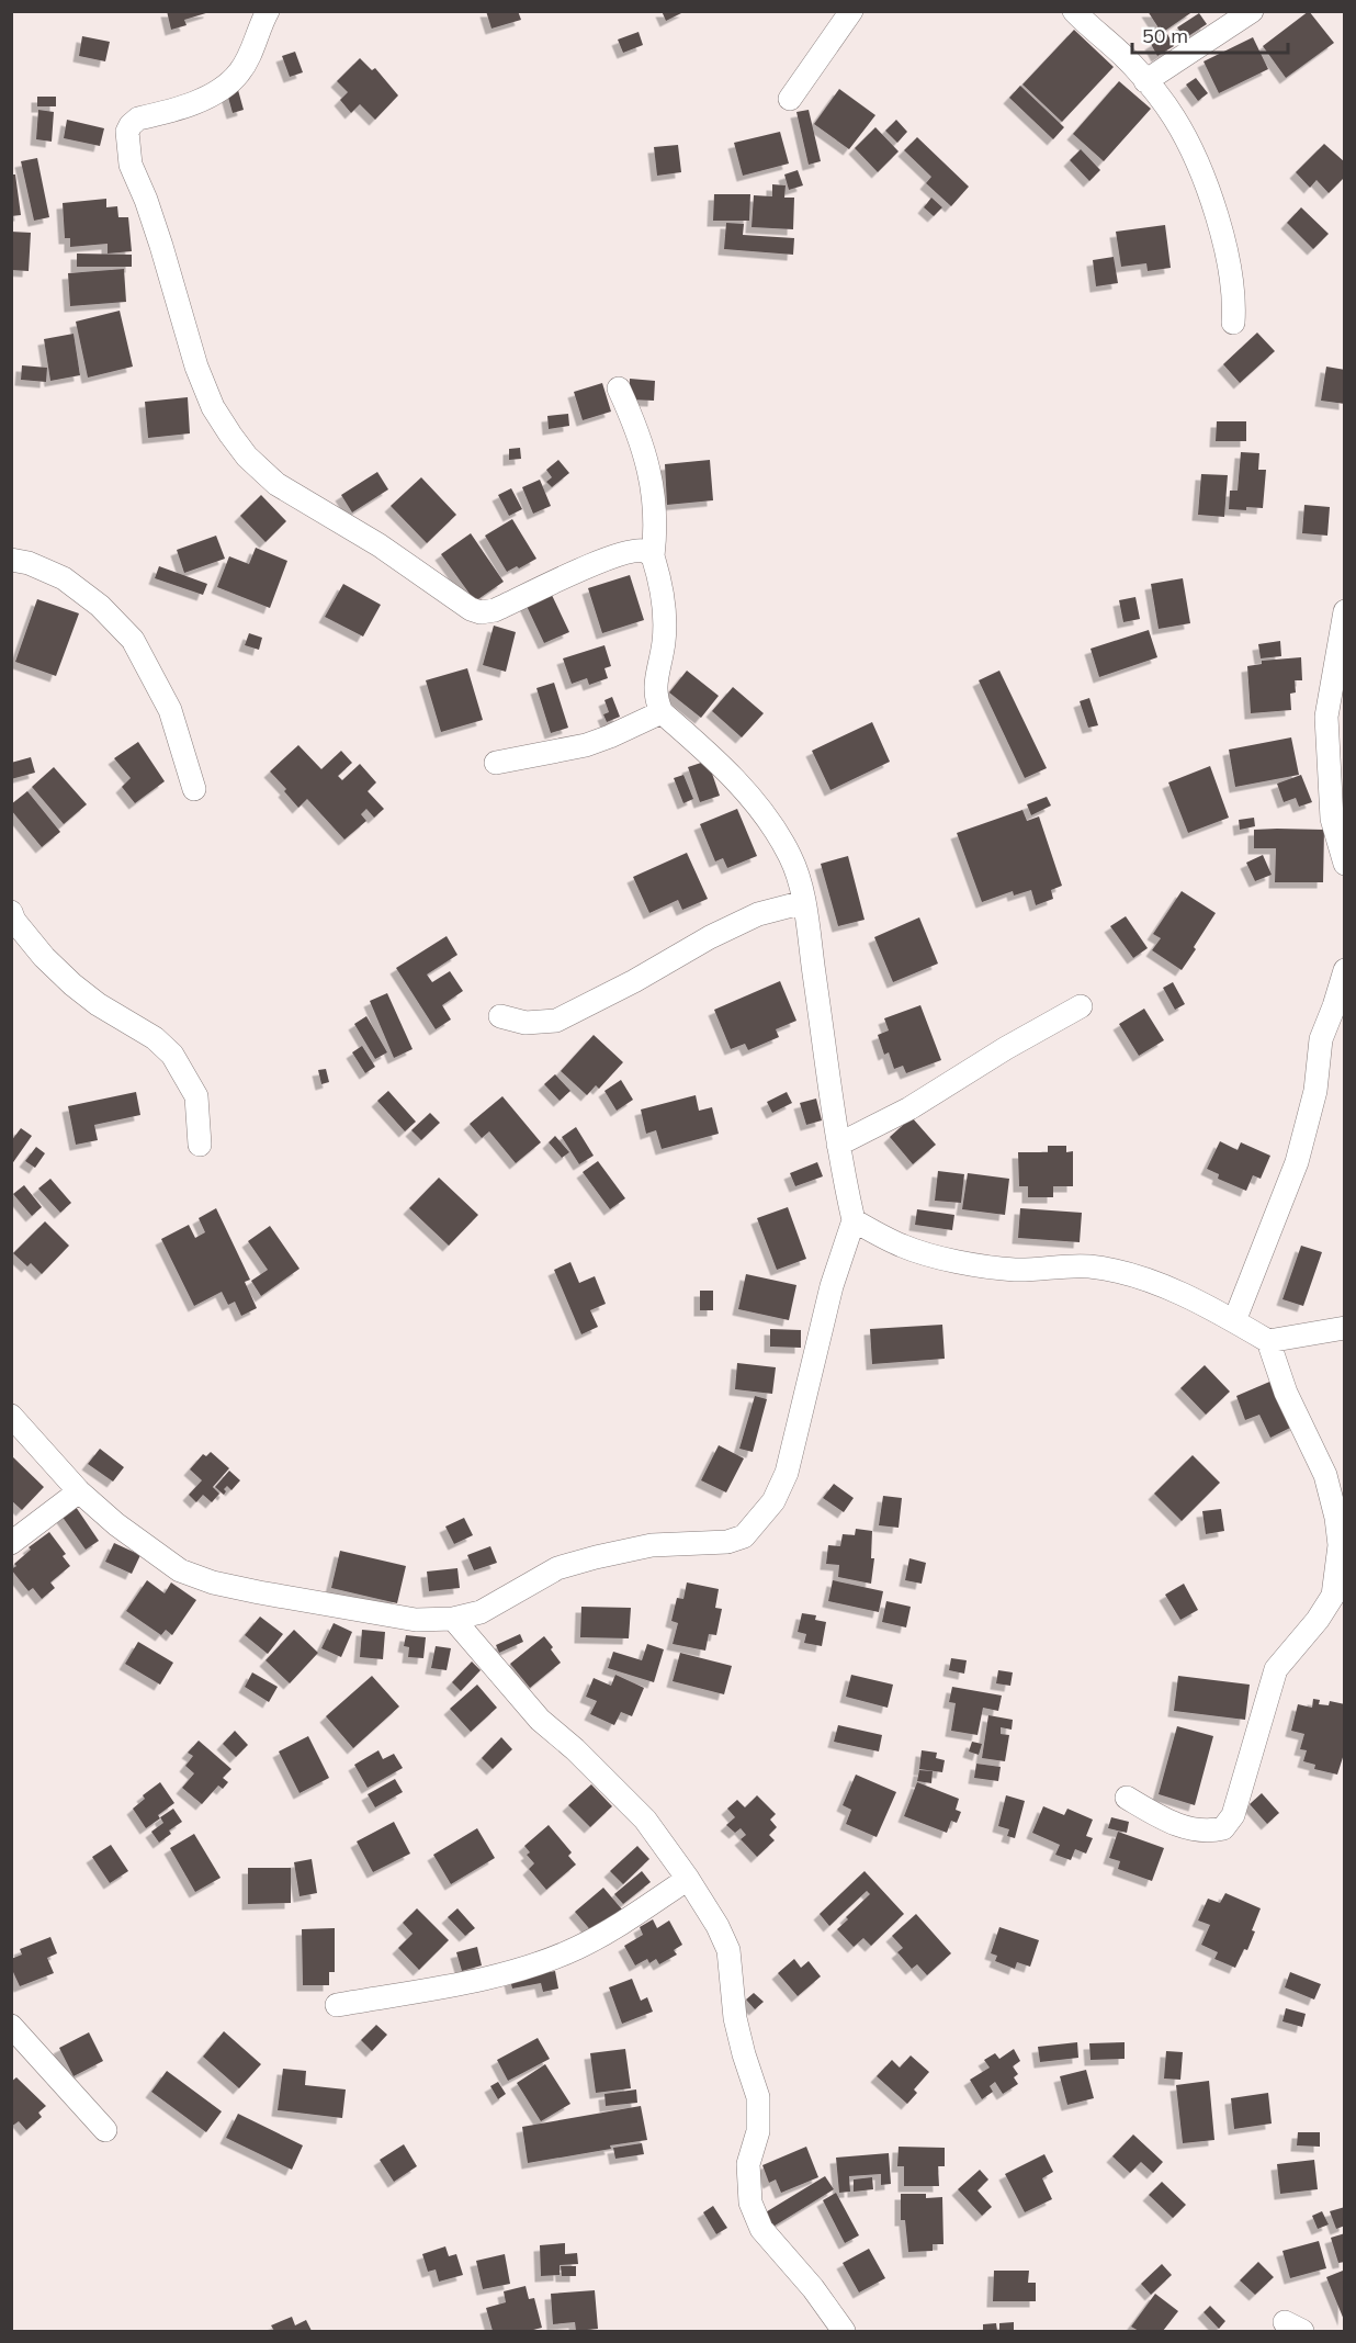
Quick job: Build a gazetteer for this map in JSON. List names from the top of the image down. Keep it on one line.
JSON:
{"scale_bar":"50 m"}
